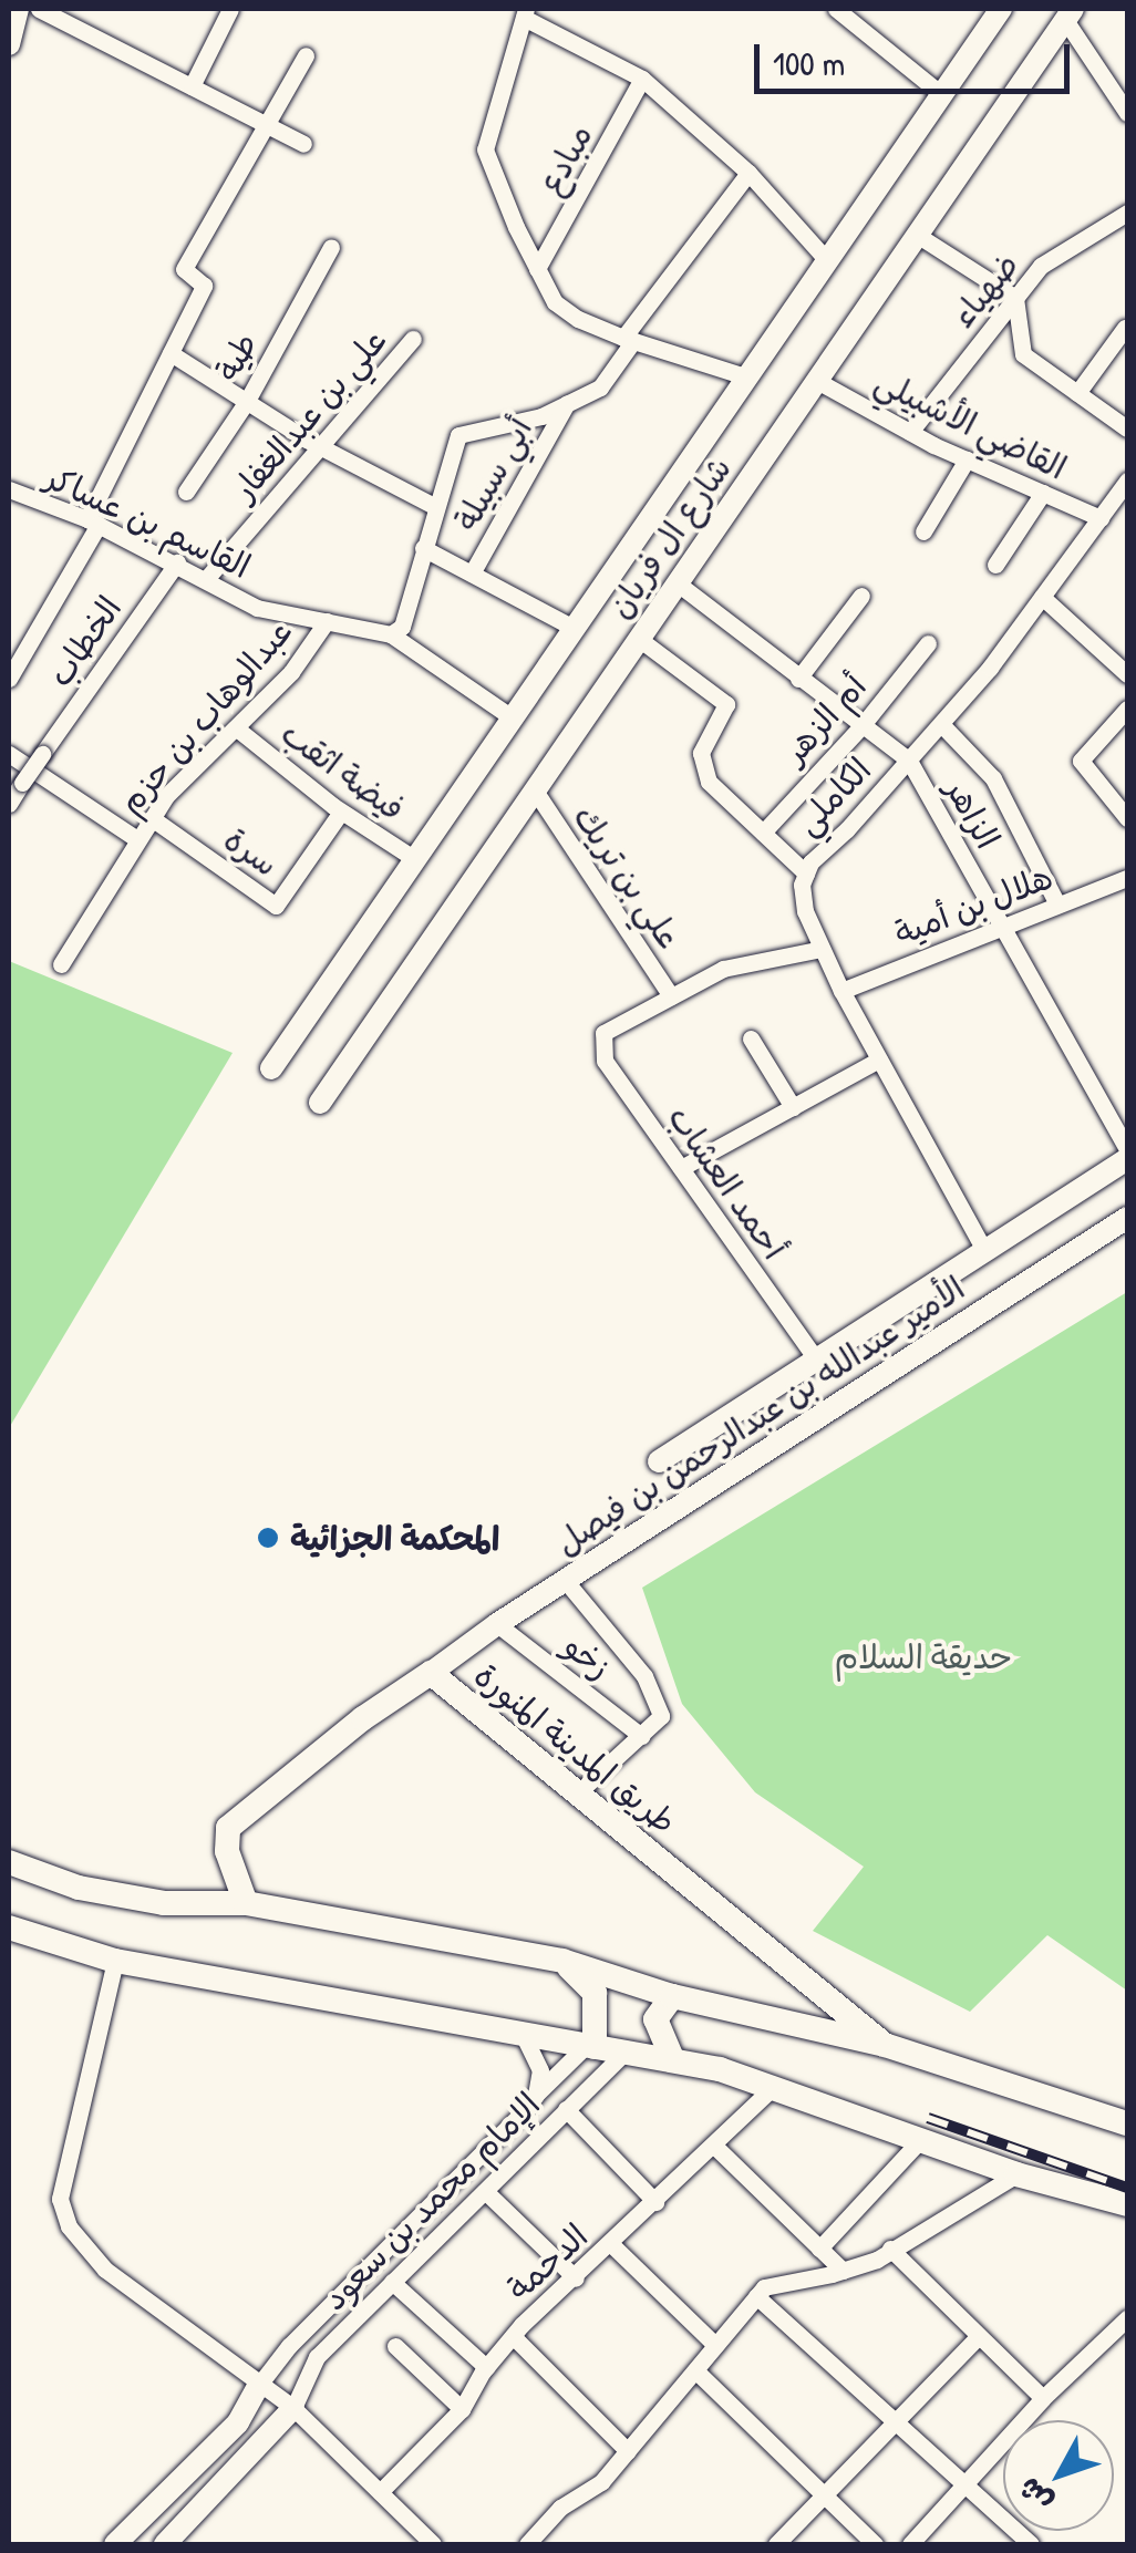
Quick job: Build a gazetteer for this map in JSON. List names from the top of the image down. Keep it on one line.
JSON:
{"streets":{"main road":["شارع ال فريان","الأمير عبدالله بن عبدالرحمن بن فيصل","طريق المدينة المنورة"],"street":["مبادع","ضهياء","طية","علي بن عبدالغفار","القاضي الأشبيلي","أبي سبيلة","القاسم بن عساكر","الخطاب","عبدالوهاب بن حزم","أم الزهر","فيضة اثقب","الكاملي","الزاهر","سرة","علي بن تريك","هلال بن أمية","أحمد العشاب","زخو","الإمام محمد بن سعود","الدحمة"]},"crossings":[["ضهياء","القاضي الأشبيلي"],["علي بن عبدالغفار","القاسم بن عساكر"],["القاضي الأشبيلي","شارع ال فريان"],["القاضي الأشبيلي","الكاملي"],["القاسم بن عساكر","شارع ال فريان"],["القاسم بن عساكر","الخطاب"],["القاسم بن عساكر","عبدالوهاب بن حزم"],["شارع ال فريان","فيضة اثقب"],["شارع ال فريان","الزاهر"],["شارع ال فريان","علي بن تريك"],["عبدالوهاب بن حزم","فيضة اثقب"],["عبدالوهاب بن حزم","سرة"],["أم الزهر","الزاهر"],["فيضة اثقب","سرة"],["الكاملي","الزاهر"],["الكاملي","هلال بن أمية"],["الكاملي","الأمير عبدالله بن عبدالرحمن بن فيصل"],["الزاهر","هلال بن أمية"],["علي بن تريك","أحمد العشاب"],["أحمد العشاب","الأمير عبدالله بن عبدالرحمن بن فيصل"],["الأمير عبدالله بن عبدالرحمن بن فيصل","زخو"],["الأمير عبدالله بن عبدالرحمن بن فيصل","طريق المدينة المنورة"]],"parks":["حديقة السلام"],"places":["المحكمة الجزائية"],"scale_bar":"100 m","north":"bottom left"}
